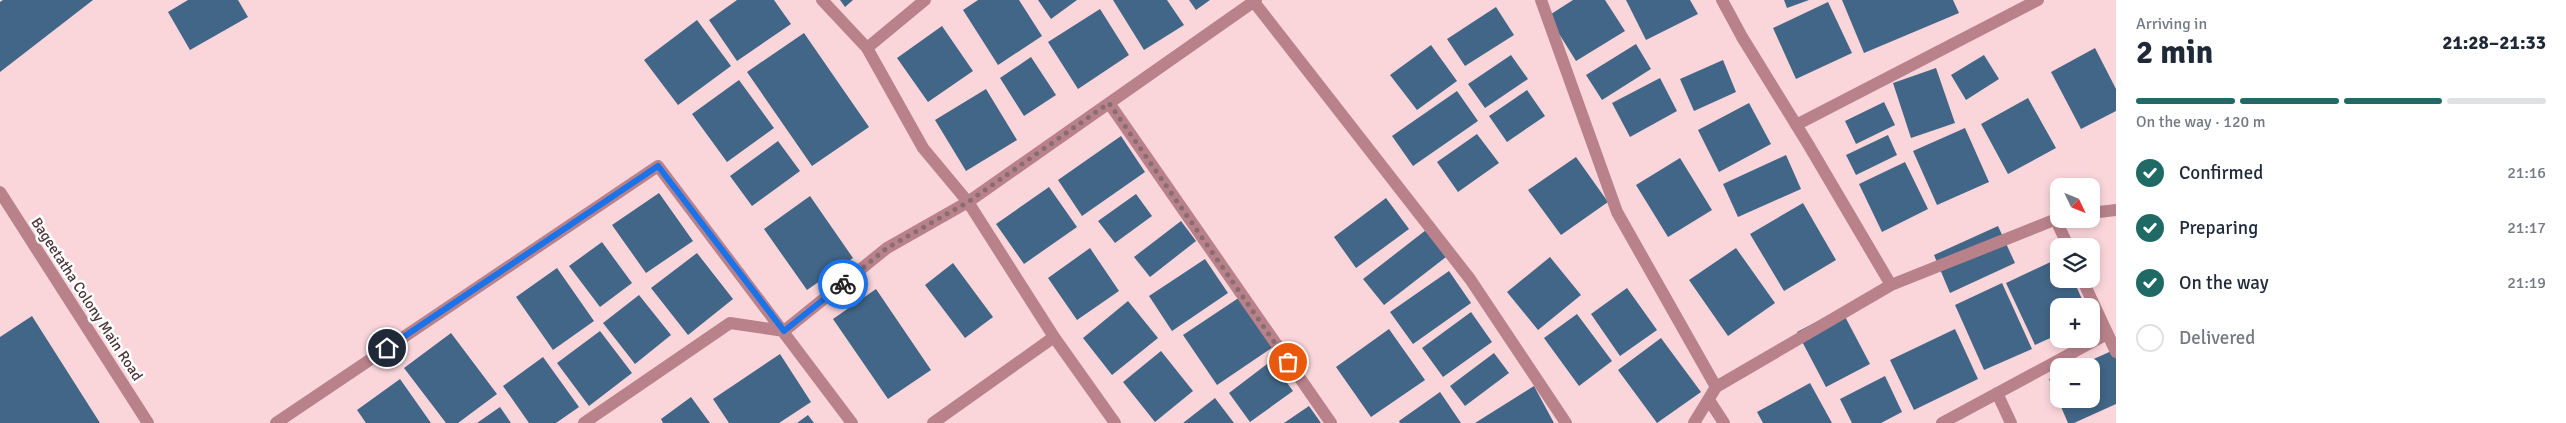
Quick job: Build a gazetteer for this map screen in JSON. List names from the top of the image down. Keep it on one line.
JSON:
{"streets":{"street":["Bageetatha Colony Main Road"]},"north":"bottom right","page":{"heading":["2 min","Arriving in","21:28–21:33"],"bar":"On the way · 120 m","list":[["Confirmed","21:16"],["Preparing","21:17"],["On the way","21:19"],"Delivered"],"map_buttons":["+","−"]}}
